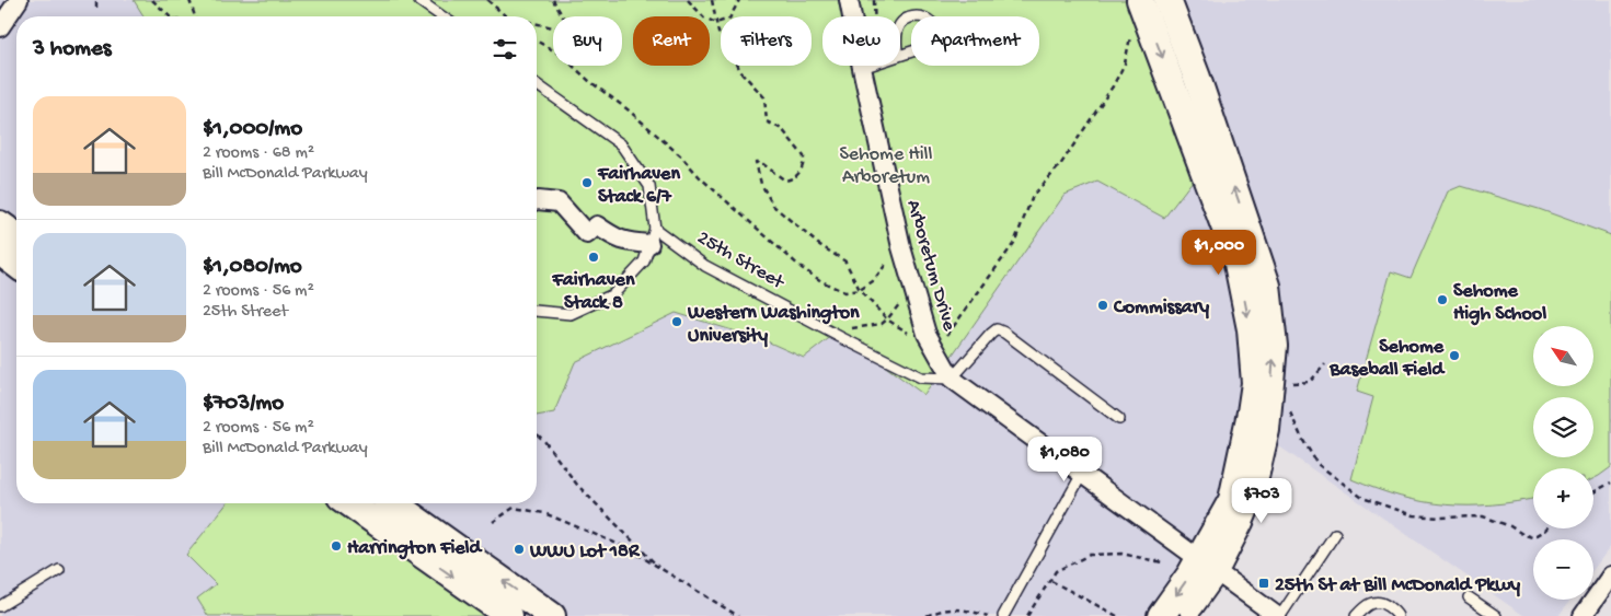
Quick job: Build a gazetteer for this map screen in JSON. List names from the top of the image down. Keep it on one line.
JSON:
{"streets":{"street":["Arboretum Drive"],"lane":["25th Street"]},"crossings":[["25th Street","Arboretum Drive"]],"parks":["Sehome Hill Arboretum"],"places":{"other":["Fairhaven Stack 6/7","Fairhaven Stack 8","Sehome High School","Commissary","Western Washington University","Sehome Baseball Field","Harrington Field","WWU Lot 18R"],"transit":["25th St at Bill McDonald Pkwy"]},"north":"top left","page":{"chip":["Buy","Rent","Filters","New","Apartment"],"heading":"3 homes","list":[{"name":"$1,000/mo","note":"2 rooms · 68 m² · Bill McDonald Parkway"},{"name":"$1,080/mo","note":"2 rooms · 56 m² · 25th Street"},{"name":"$703/mo","note":"2 rooms · 56 m² · Bill McDonald Parkway"}],"price":["$1,000","$1,080","$703"],"map_buttons":["+","−"]}}
